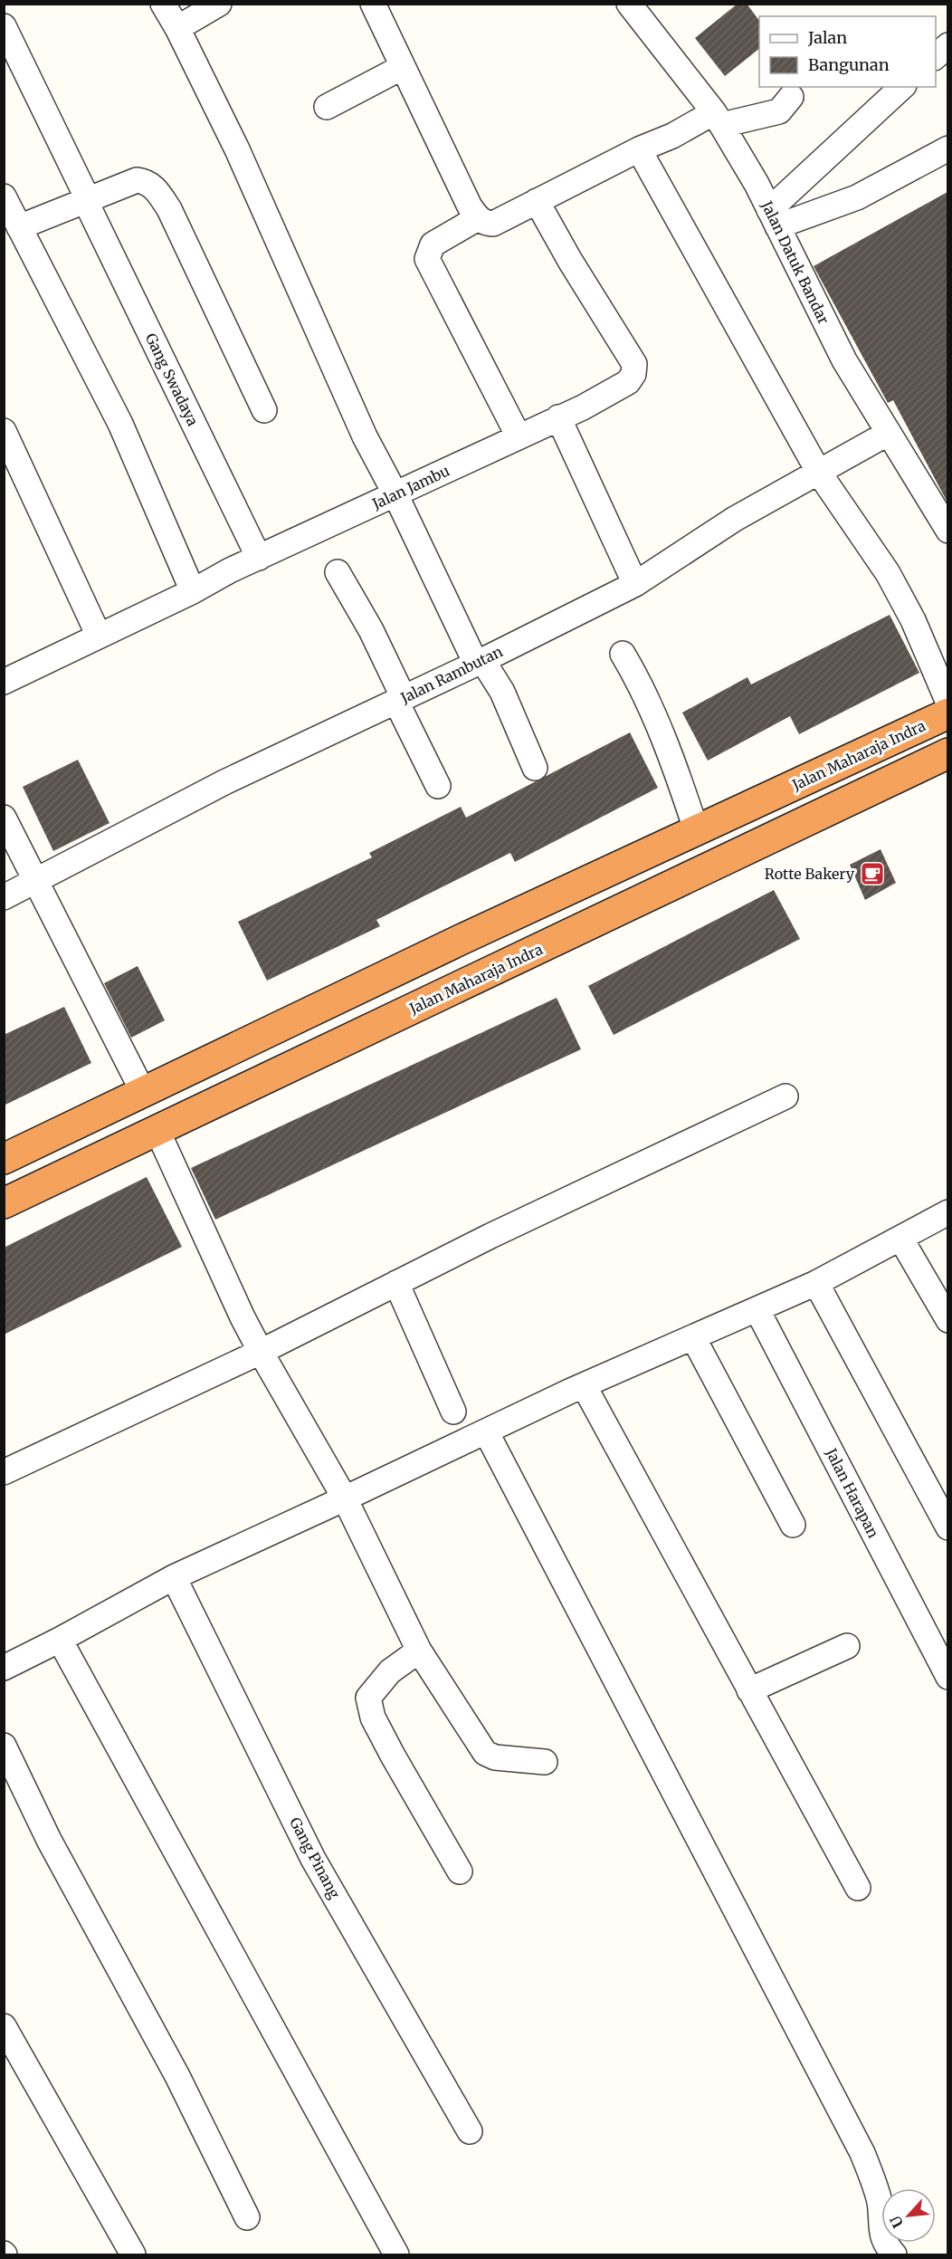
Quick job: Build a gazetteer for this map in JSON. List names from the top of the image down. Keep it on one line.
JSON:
{"streets":{"highway":["Jalan Maharaja Indra"],"street":["Jalan Datuk Bandar","Gang Swadaya","Jalan Jambu","Jalan Rambutan","Jalan Harapan","Gang Pinang"]},"crossings":[["Jalan Datuk Bandar","Jalan Rambutan"],["Gang Swadaya","Jalan Jambu"]],"places":{"cafe":["Rotte Bakery"]},"legend":["Jalan","Bangunan"],"north":"bottom left"}
